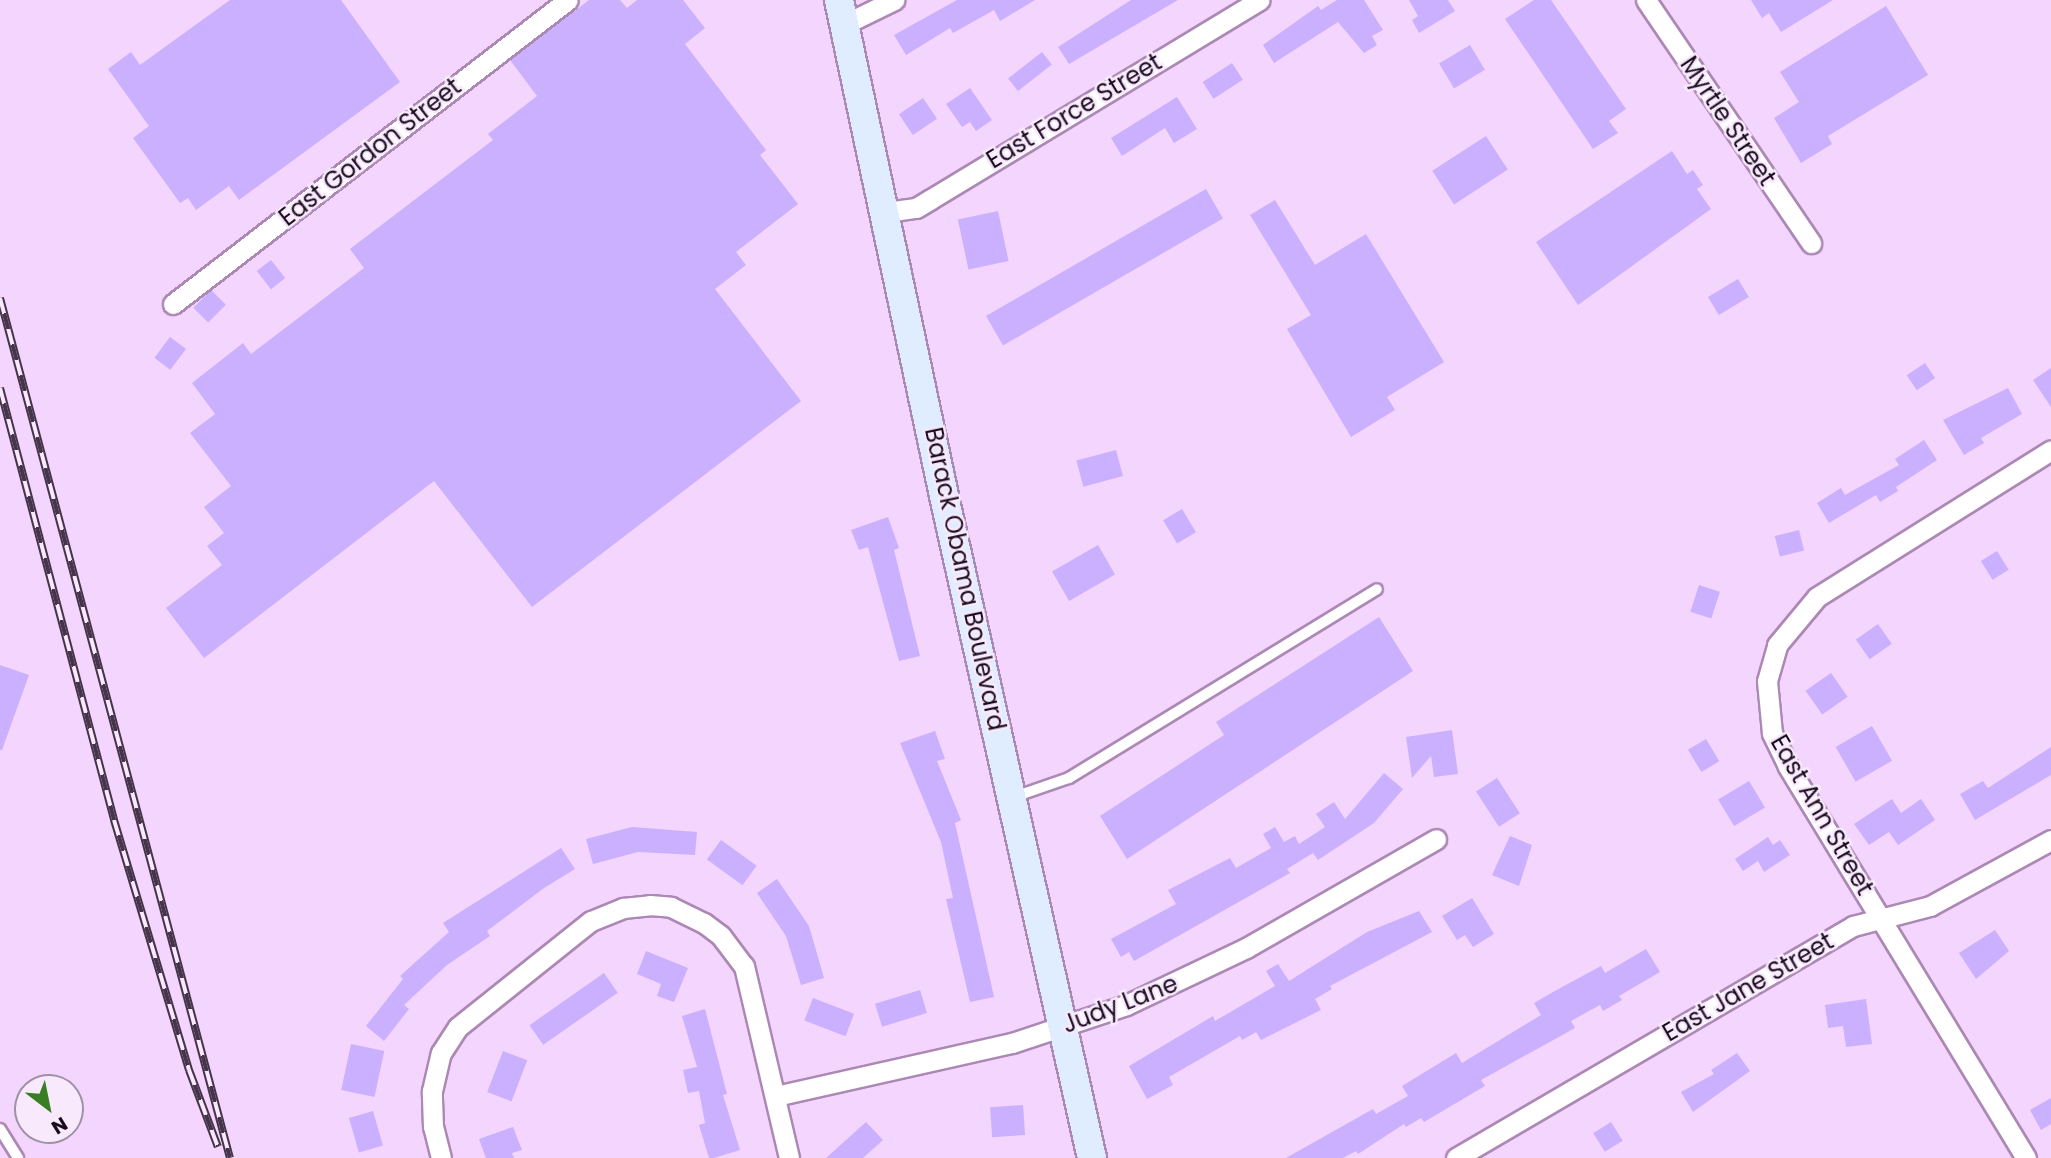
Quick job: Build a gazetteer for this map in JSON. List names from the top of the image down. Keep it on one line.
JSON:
{"streets":{"main road":["Barack Obama Boulevard"],"street":["East Force Street","Myrtle Street","East Gordon Street","East Ann Street","East Jane Street","Judy Lane"]},"crossings":[["East Force Street","Barack Obama Boulevard"],["Barack Obama Boulevard","Judy Lane"],["East Ann Street","East Jane Street"]],"north":"bottom right"}
